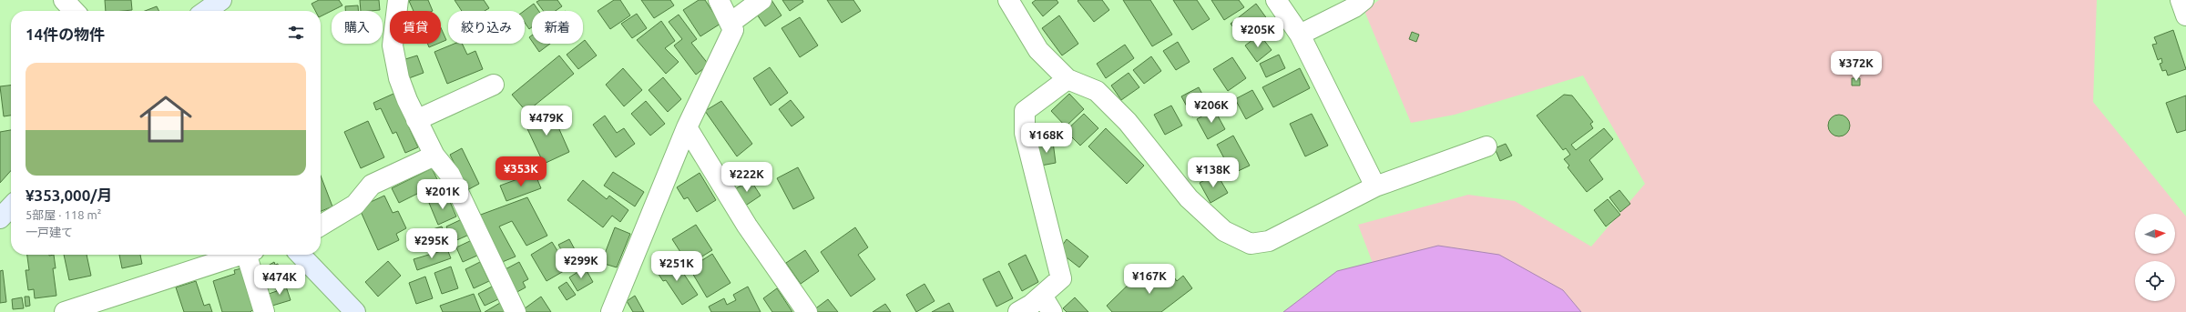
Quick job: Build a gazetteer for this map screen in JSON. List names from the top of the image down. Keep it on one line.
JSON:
{"north":"right","page":{"chip":["購入","賃貸","絞り込み","新着"],"heading":"14件の物件","price":["¥205K","¥372K","¥206K","¥479K","¥168K","¥353K","¥138K","¥222K","¥201K","¥295K","¥299K","¥251K","¥167K","¥474K"],"list":[{"name":"¥353,000/月","note":"5部屋 · 118 m² · 一戸建て"}]}}
